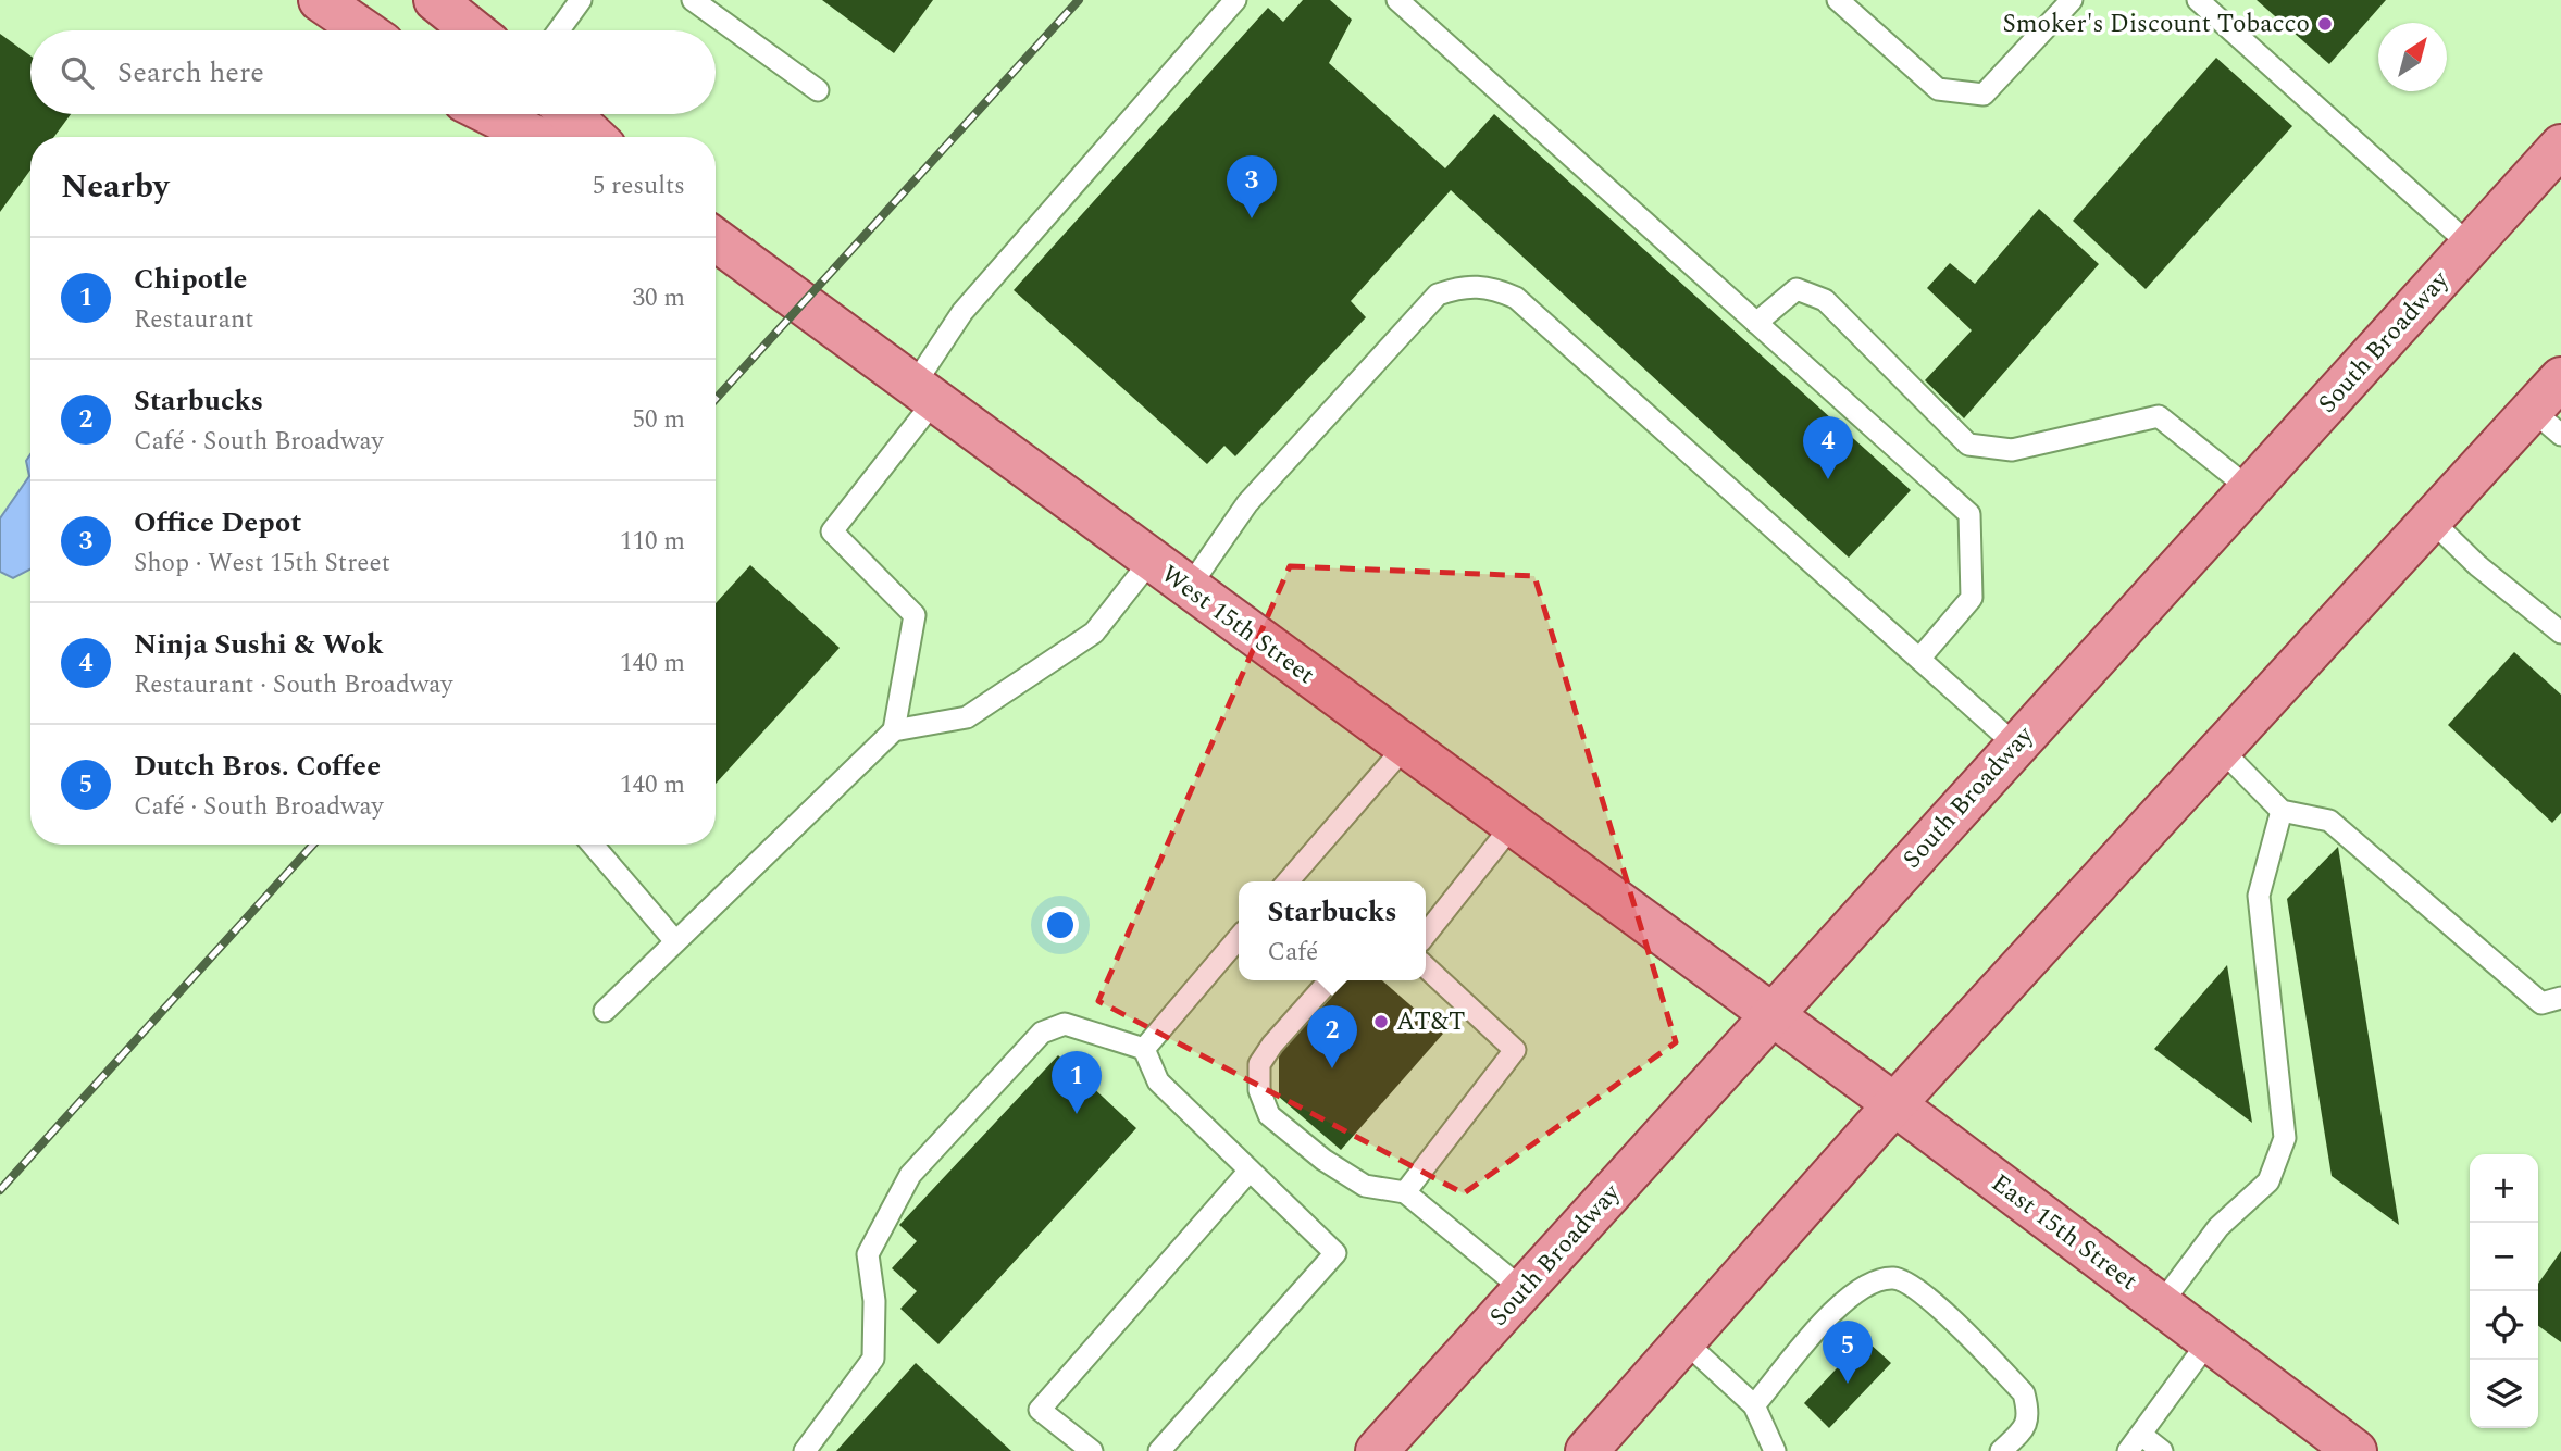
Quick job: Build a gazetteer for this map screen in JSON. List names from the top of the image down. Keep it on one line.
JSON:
{"streets":{"main road":["South Broadway","West 15th Street","East 15th Street"]},"crossings":[["South Broadway","West 15th Street"],["South Broadway","East 15th Street"],["West 15th Street","East 15th Street"]],"places":["Smoker's Discount Tobacco","AT&T"],"north":"top right","page":{"search":"Search here","heading":["Nearby","5 results"],"pins":["3","4","2","1","5"],"list":[{"mark":"1","name":"Chipotle","note":"Restaurant","value":"30 m"},{"mark":"2","name":"Starbucks","note":"Café · South Broadway","value":"50 m"},{"mark":"3","name":"Office Depot","note":"Shop · West 15th Street","value":"110 m"},{"mark":"4","name":"Ninja Sushi & Wok","note":"Restaurant · South Broadway","value":"140 m"},{"mark":"5","name":"Dutch Bros. Coffee","note":"Café · South Broadway","value":"140 m"}],"popup":["Starbucks","Café"],"map_buttons":["+","−"]}}
